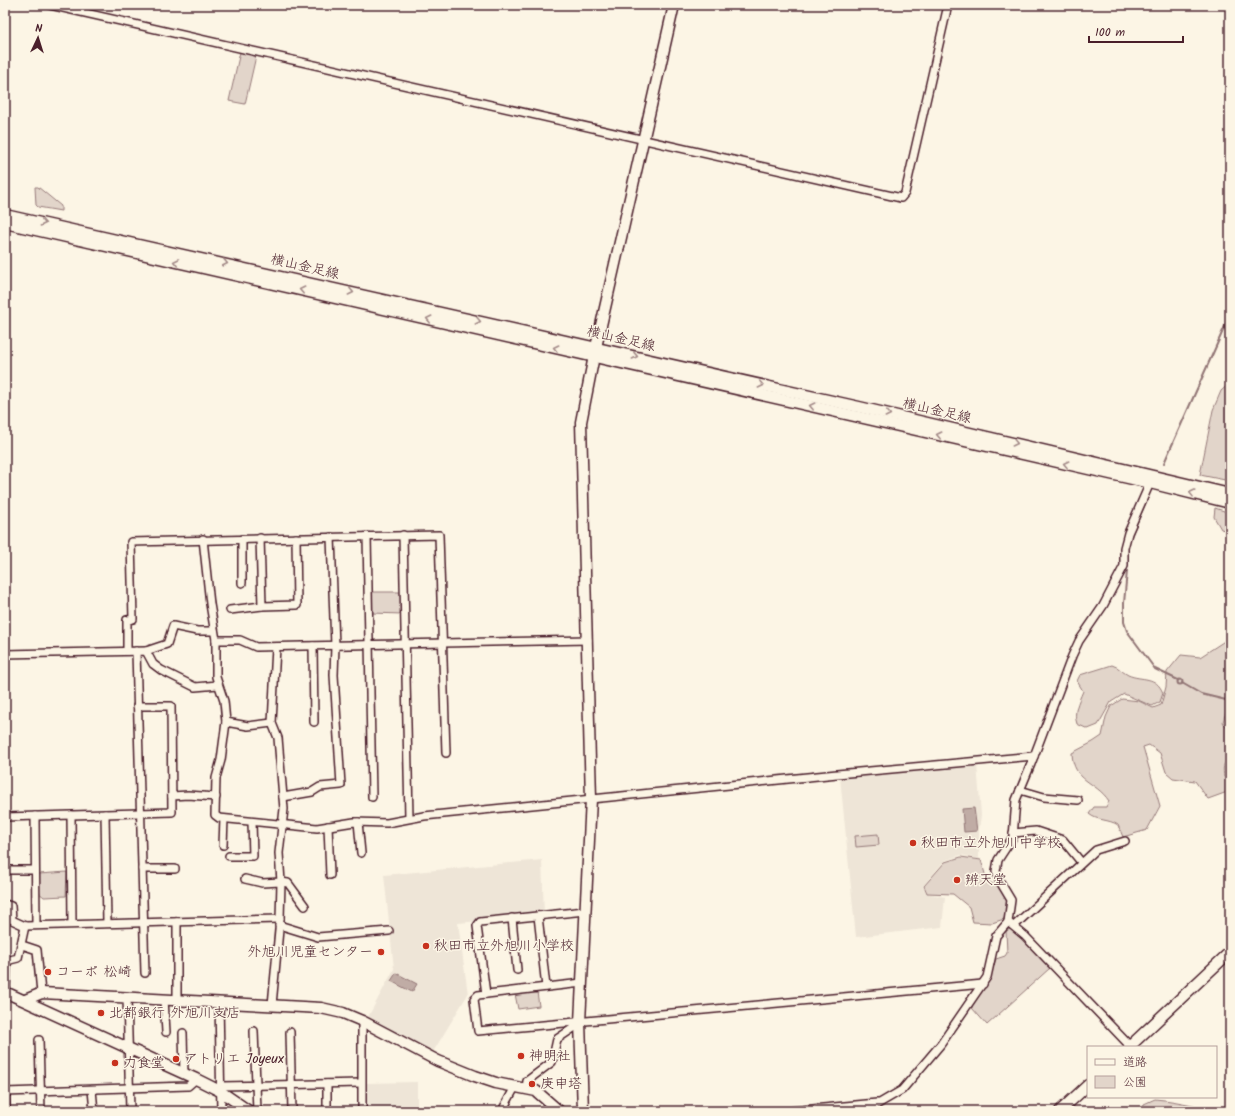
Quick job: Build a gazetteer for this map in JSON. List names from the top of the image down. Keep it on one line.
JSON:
{"streets":{"street":["横山金足線"]},"places":["秋田市立外旭川中学校","辨天堂","秋田市立外旭川小学校","外旭川児童センター","コーポ 松崎","北都銀行 外旭川支店","神明社","アトリエ Joyeux","力食堂","庚申塔"],"legend":["道路","公園"],"scale_bar":"100 m","north":"top"}
